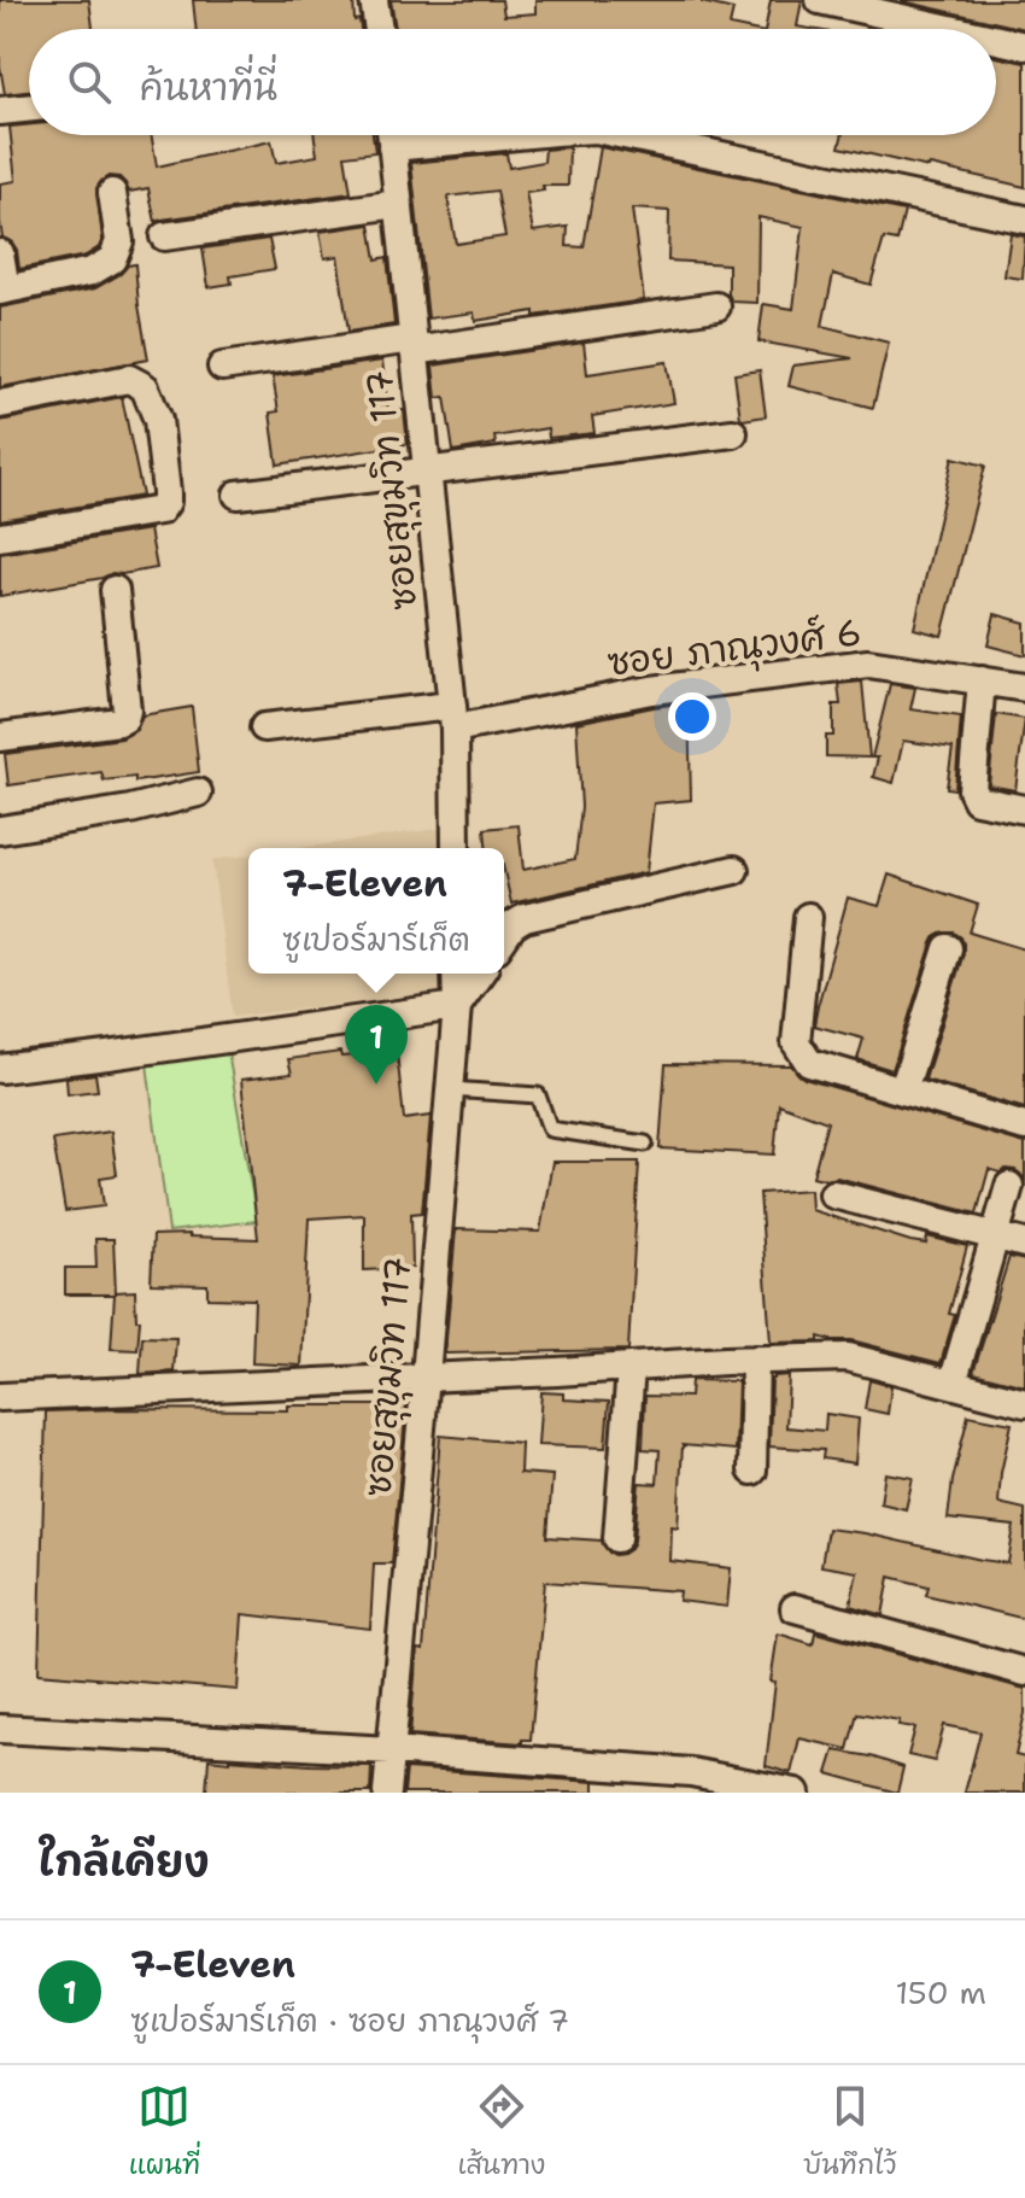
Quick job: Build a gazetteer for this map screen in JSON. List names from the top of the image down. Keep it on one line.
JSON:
{"streets":{"street":["ซอยสุขุมวิท 117","ซอย ภาณุวงศ์ 6"]},"crossings":[["ซอยสุขุมวิท 117","ซอย ภาณุวงศ์ 6"]],"page":{"search":"ค้นหาที่นี่","popup":["7-Eleven","ซูเปอร์มาร์เก็ต"],"pins":"1","heading":"ใกล้เคียง","list":[{"mark":"1","name":"7-Eleven","note":"ซูเปอร์มาร์เก็ต · ซอย ภาณุวงศ์ 7","value":"150 m"}],"nav":["แผนที่","เส้นทาง","บันทึกไว้"]}}
